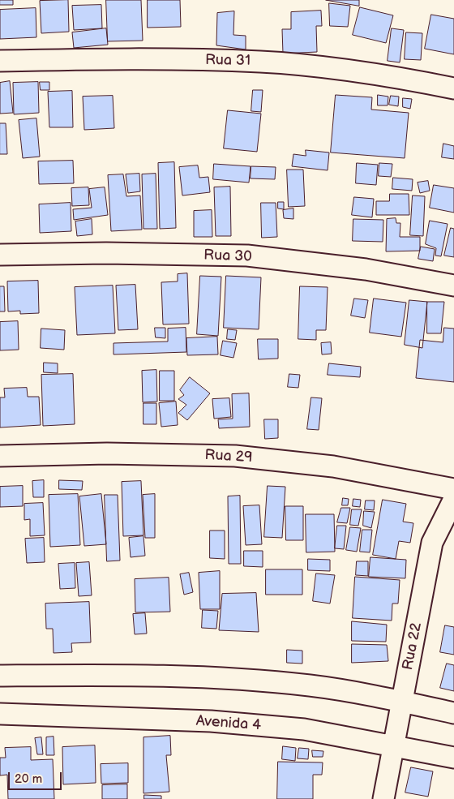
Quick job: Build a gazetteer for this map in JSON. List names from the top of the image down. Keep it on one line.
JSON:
{"streets":{"street":["Rua 31","Rua 30","Rua 29","Rua 22","Avenida 4"]},"crossings":[["Rua 22","Avenida 4"]],"scale_bar":"20 m"}
